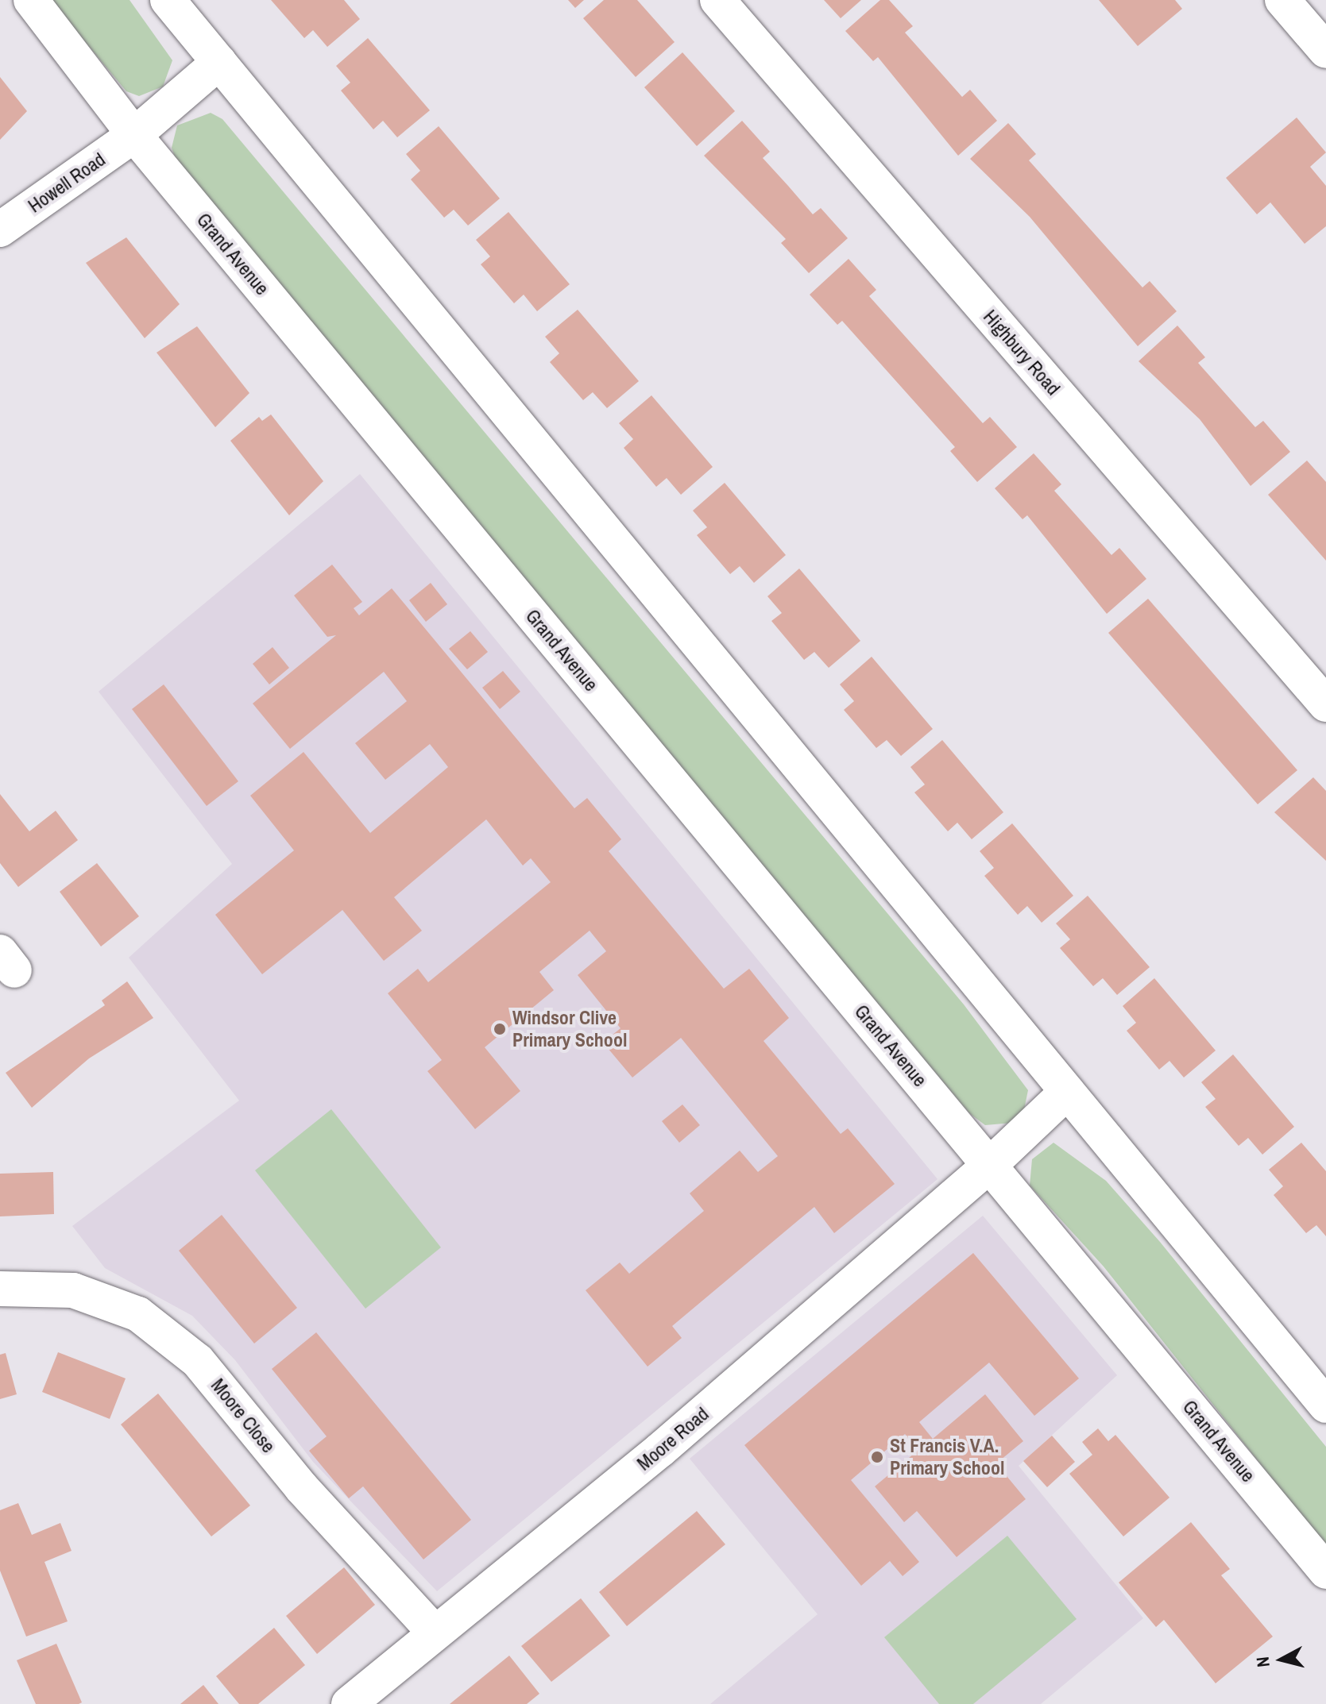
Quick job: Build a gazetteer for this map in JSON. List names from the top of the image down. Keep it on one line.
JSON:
{"streets":{"street":["Howell Road","Grand Avenue","Highbury Road","Moore Close","Moore Road"]},"crossings":[["Howell Road","Grand Avenue"],["Grand Avenue","Moore Road"],["Moore Close","Moore Road"]],"places":["Windsor Clive Primary School","St Francis V.A. Primary School"],"north":"left"}
